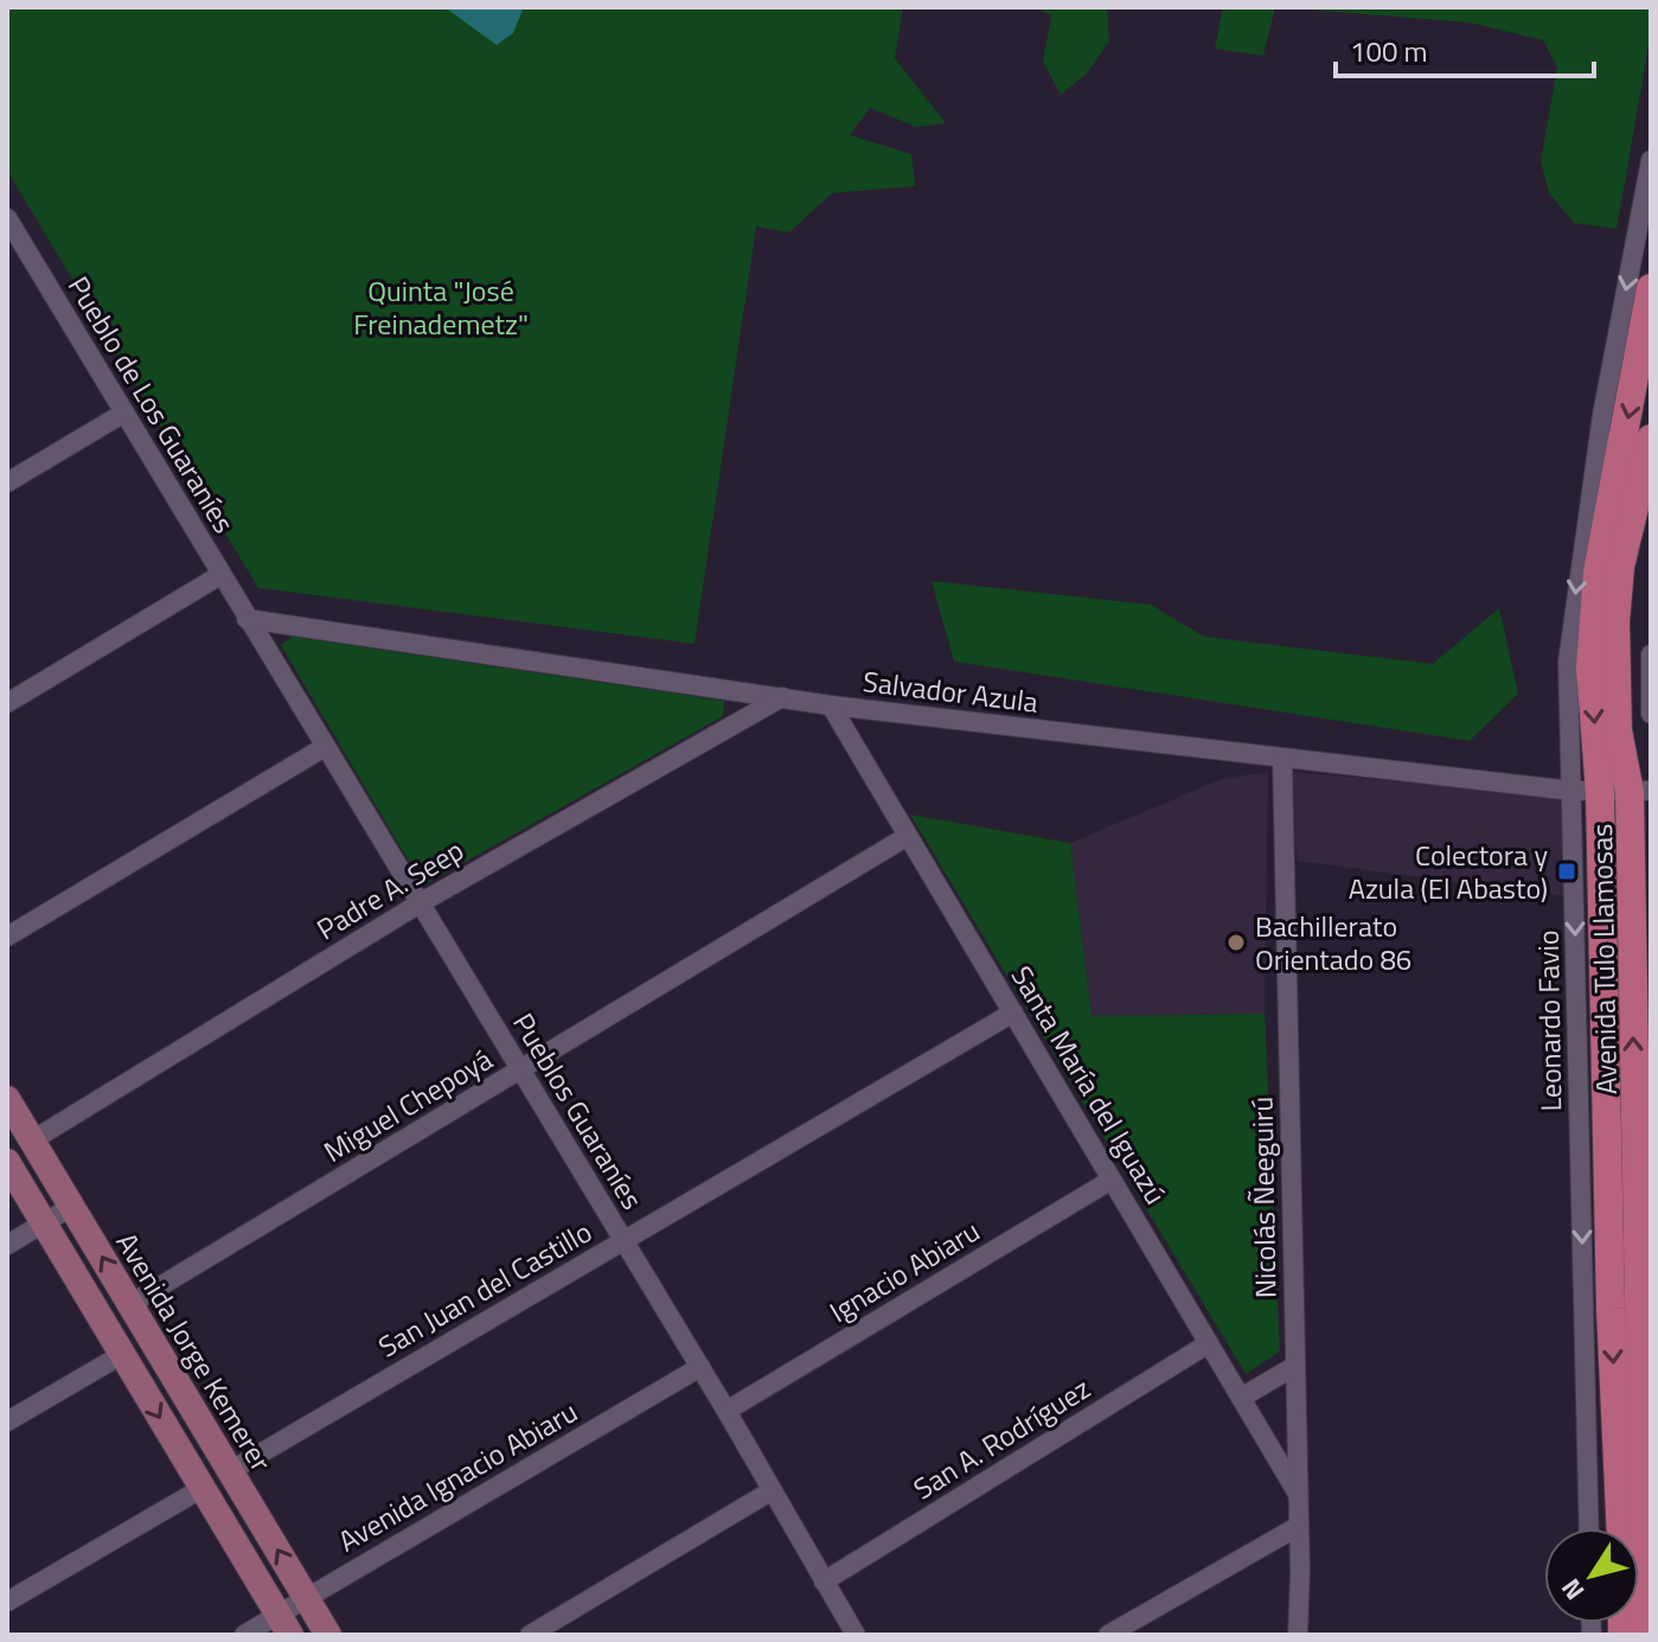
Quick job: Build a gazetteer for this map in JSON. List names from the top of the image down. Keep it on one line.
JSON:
{"streets":{"highway":["Avenida Tulo Llamosas"],"main road":["Avenida Jorge Kemerer"],"street":["Pueblo de Los Guaraníes","Salvador Azula","Padre A. Seep","Leonardo Favio","Santa María del Iguazú","Miguel Chepoyá","Pueblos Guaraníes","Nicolás Ñeeguirú","Ignacio Abiaru","San Juan del Castillo","San A. Rodríguez","Avenida Ignacio Abiaru"]},"crossings":[["Pueblo de Los Guaraníes","Salvador Azula"],["Pueblo de Los Guaraníes","Pueblos Guaraníes"],["Salvador Azula","Padre A. Seep"],["Salvador Azula","Avenida Tulo Llamosas"],["Salvador Azula","Leonardo Favio"],["Salvador Azula","Santa María del Iguazú"],["Salvador Azula","Pueblos Guaraníes"],["Salvador Azula","Nicolás Ñeeguirú"],["Padre A. Seep","Pueblos Guaraníes"],["Padre A. Seep","Avenida Jorge Kemerer"],["Avenida Tulo Llamosas","Leonardo Favio"],["Santa María del Iguazú","Miguel Chepoyá"],["Santa María del Iguazú","Nicolás Ñeeguirú"],["Santa María del Iguazú","Ignacio Abiaru"],["Santa María del Iguazú","San Juan del Castillo"],["Santa María del Iguazú","San A. Rodríguez"],["Miguel Chepoyá","Pueblos Guaraníes"],["Miguel Chepoyá","Avenida Jorge Kemerer"],["Pueblos Guaraníes","Ignacio Abiaru"],["Pueblos Guaraníes","San Juan del Castillo"],["Pueblos Guaraníes","San A. Rodríguez"],["Pueblos Guaraníes","Avenida Ignacio Abiaru"],["San Juan del Castillo","Avenida Jorge Kemerer"],["Avenida Jorge Kemerer","Avenida Ignacio Abiaru"]],"one_way":["Leonardo Favio"],"parks":["Quinta \"José Freinademetz\""],"places":{"transit":["Colectora y Azula (El Abasto)"],"other":["Bachillerato Orientado 86"]},"scale_bar":"100 m","north":"bottom left"}
